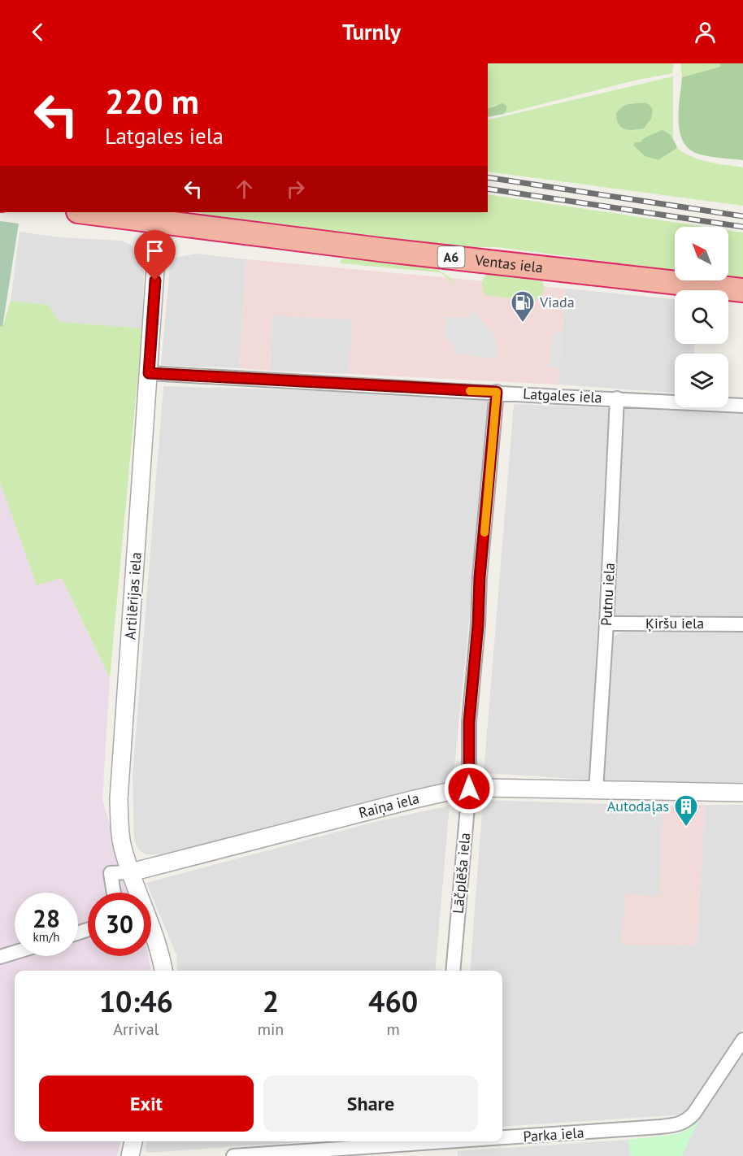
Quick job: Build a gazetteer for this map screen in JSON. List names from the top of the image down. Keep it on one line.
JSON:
{"streets":{"highway":["A6","Ventas iela"],"street":["Latgales iela","Putnu iela","Artilērijas iela","Ķiršu iela","Raiņa iela","Lāčplēša iela","Parka iela"]},"crossings":[["A6","Ventas iela"],["A6","Artilērijas iela"],["Ventas iela","Artilērijas iela"],["Latgales iela","Putnu iela"],["Latgales iela","Artilērijas iela"],["Latgales iela","Lāčplēša iela"],["Putnu iela","Ķiršu iela"],["Putnu iela","Raiņa iela"],["Artilērijas iela","Raiņa iela"],["Raiņa iela","Lāčplēša iela"]],"places":{"fuel station":["Viada"],"building":["Autodaļas"]},"north":"top left","page":{"header":"Turnly","turn":["220 m","Latgales iela"],"speed":"28 km/h","limit":"30","eta":["10:46","Arrival","2","min","460","m"],"buttons":["Exit","Share"]}}
